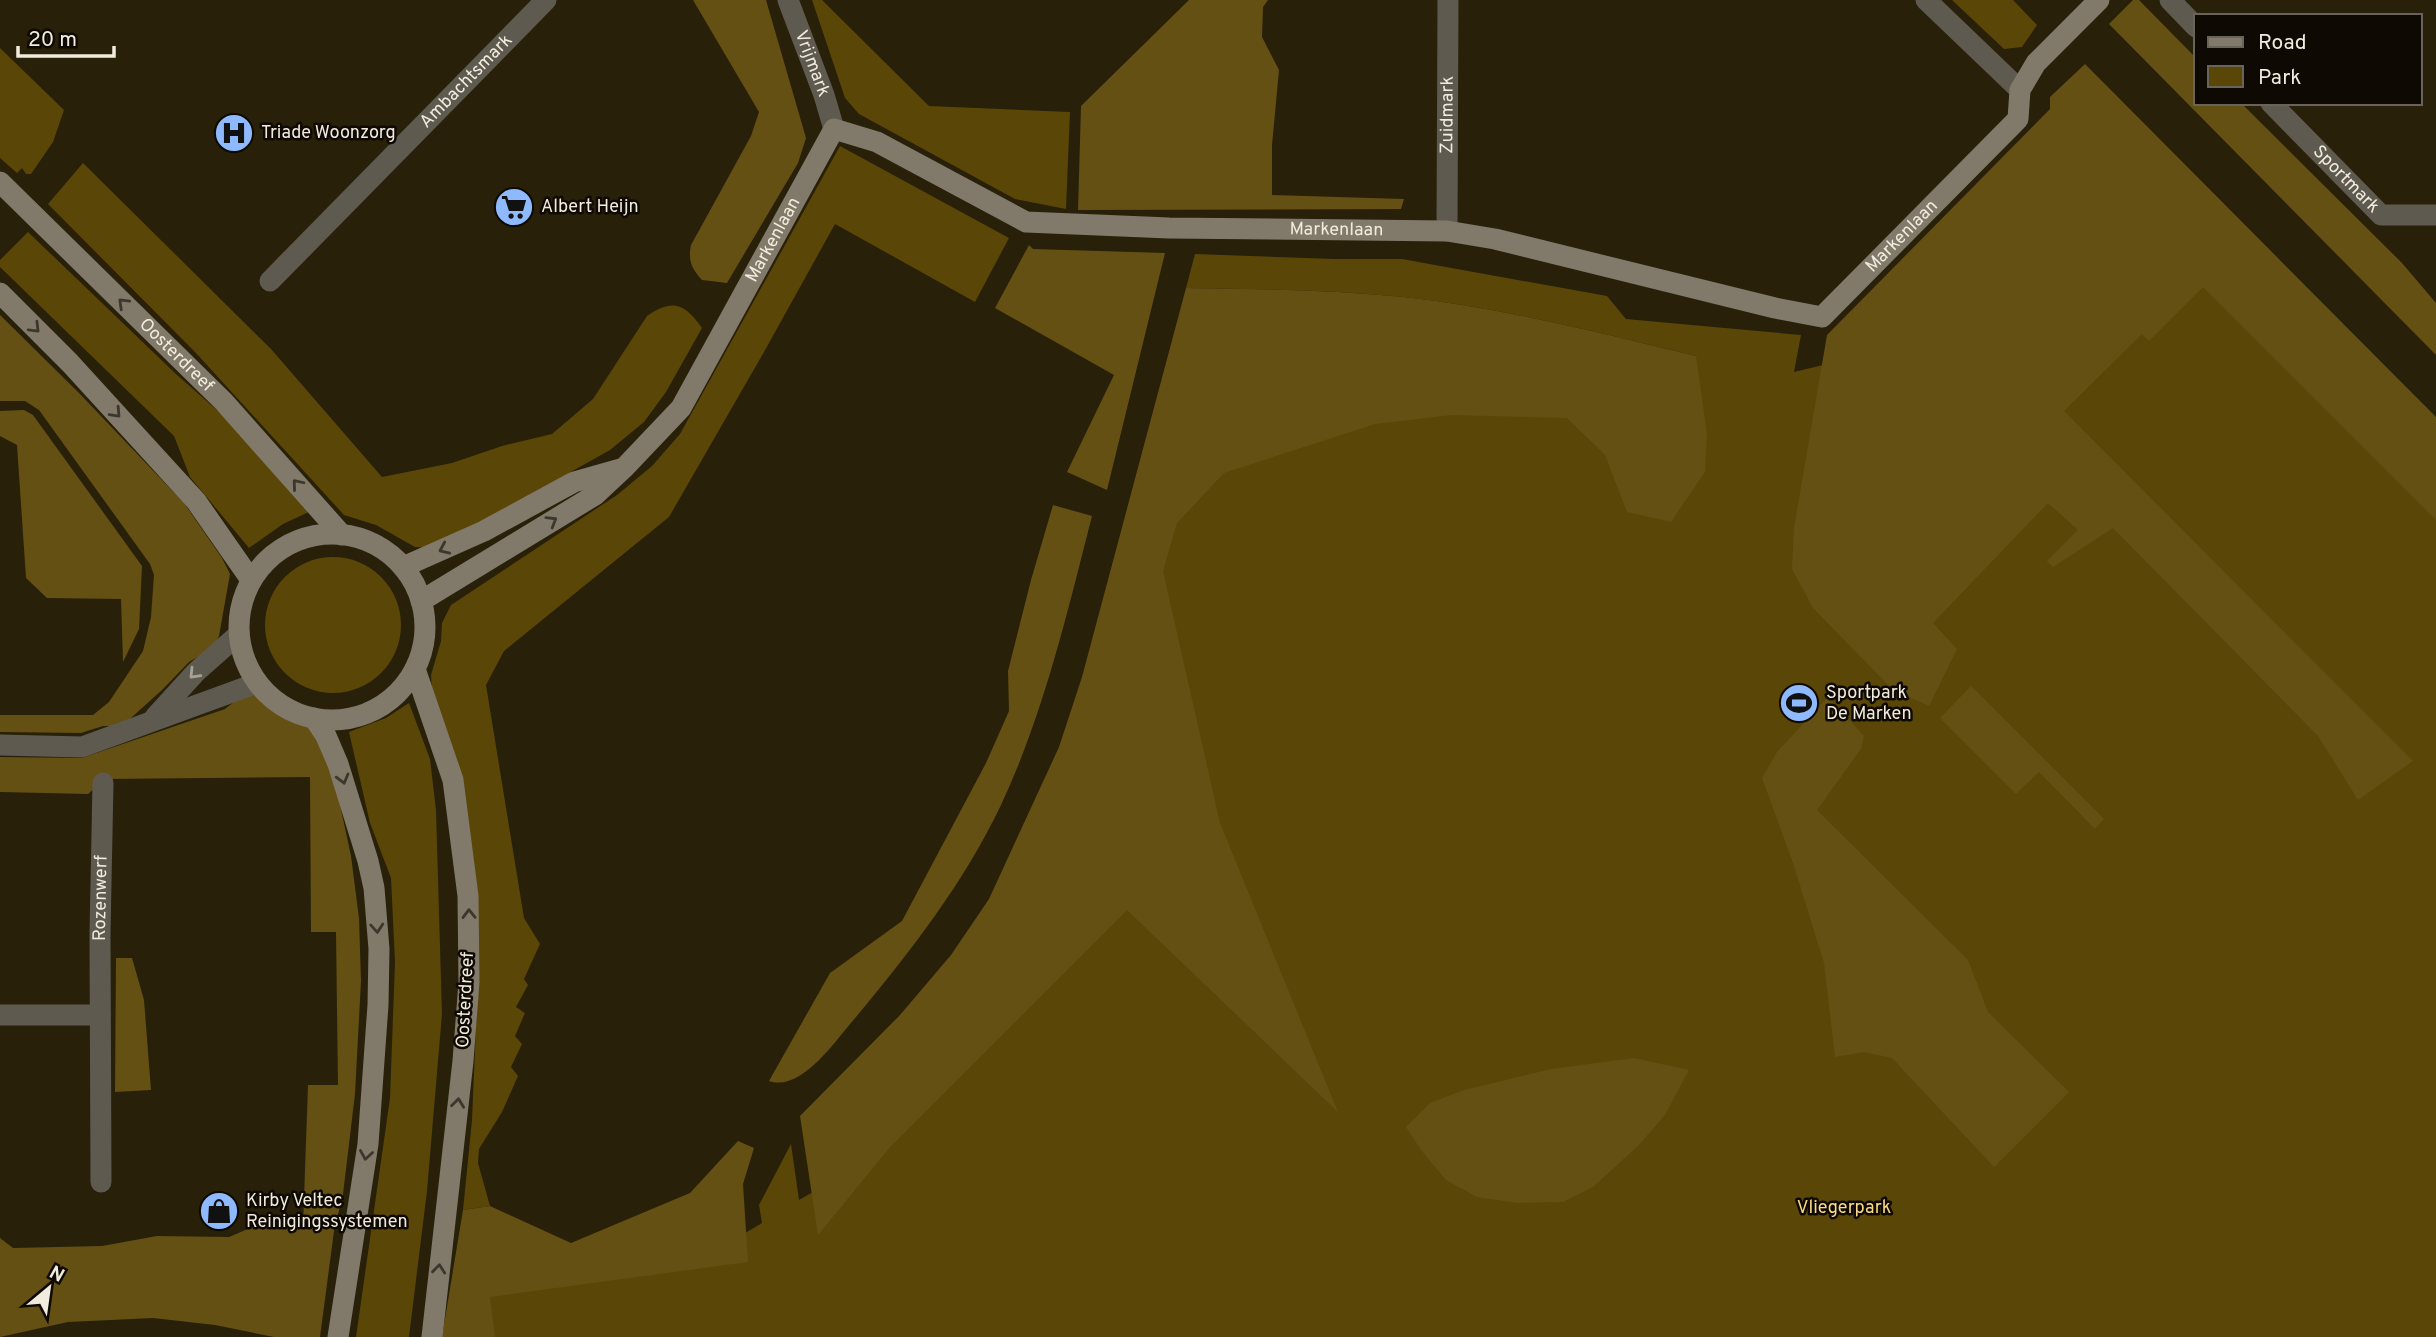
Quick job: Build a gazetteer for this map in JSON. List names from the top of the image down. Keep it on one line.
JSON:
{"streets":{"main road":["Markenlaan","Oosterdreef"],"street":["Vrijmark","Ambachtsmark","Zuidmark","Sportmark","Rozenwerf"]},"crossings":[["Vrijmark","Markenlaan"],["Zuidmark","Markenlaan"],["Markenlaan","Oosterdreef"]],"parks":["Vliegerpark"],"places":{"hospital":["Triade Woonzorg"],"supermarket":["Albert Heijn"],"sports":["Sportpark De Marken"],"shop":["Kirby Veltec Reinigingssystemen"]},"legend":["Road","Park"],"scale_bar":"20 m","north":"top right"}
